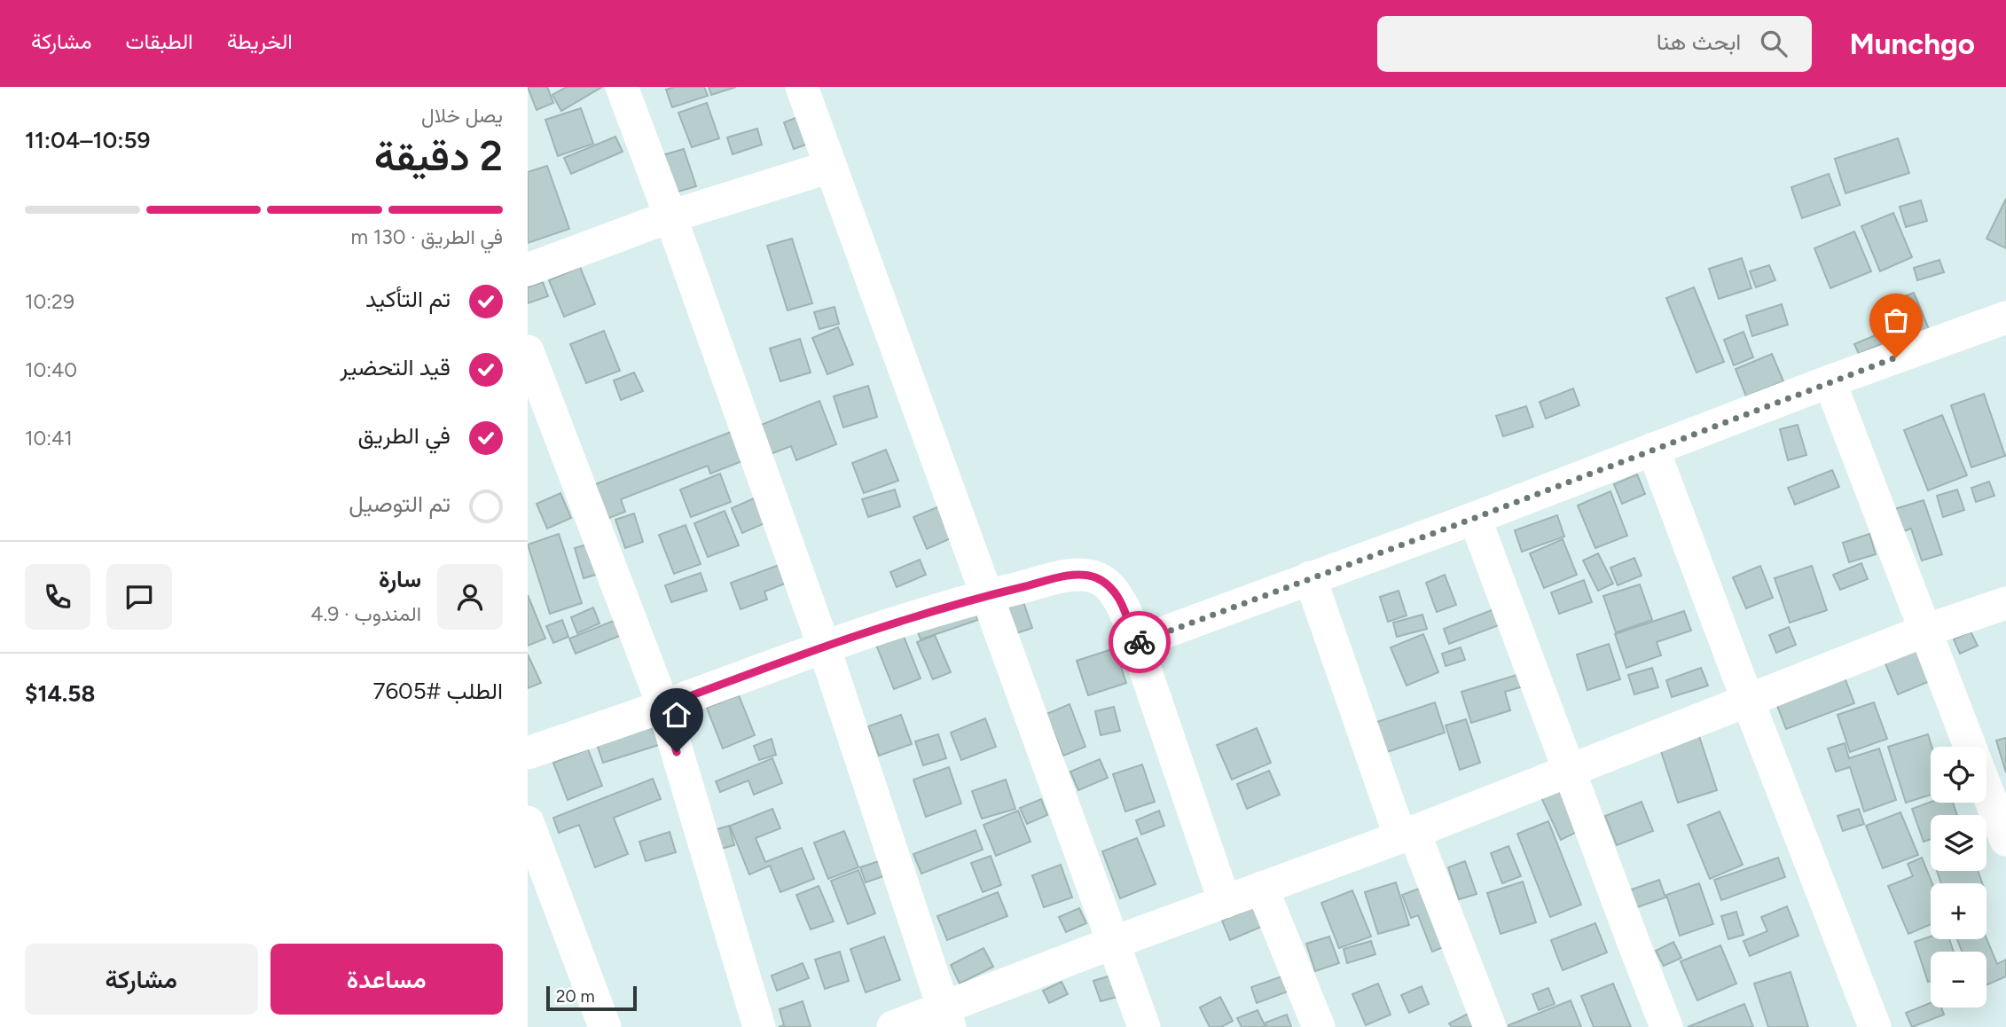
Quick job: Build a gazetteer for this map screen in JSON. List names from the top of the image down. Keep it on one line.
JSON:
{"scale_bar":"20 m","page":{"header":"Munchgo","search":"ابحث هنا","nav":["الخريطة","الطبقات","مشاركة"],"heading":["2 دقيقة","يصل خلال","10:59–11:04"],"panel":["سارة","المندوب · 4.9","الطلب #7605","$14.58"],"bar":"في الطريق · 130 m","list":[["تم التأكيد","10:29"],["قيد التحضير","10:40"],["في الطريق","10:41"],"تم التوصيل"],"map_buttons":["+","−"],"buttons":["مساعدة","مشاركة"],"scale":"20 m"}}
